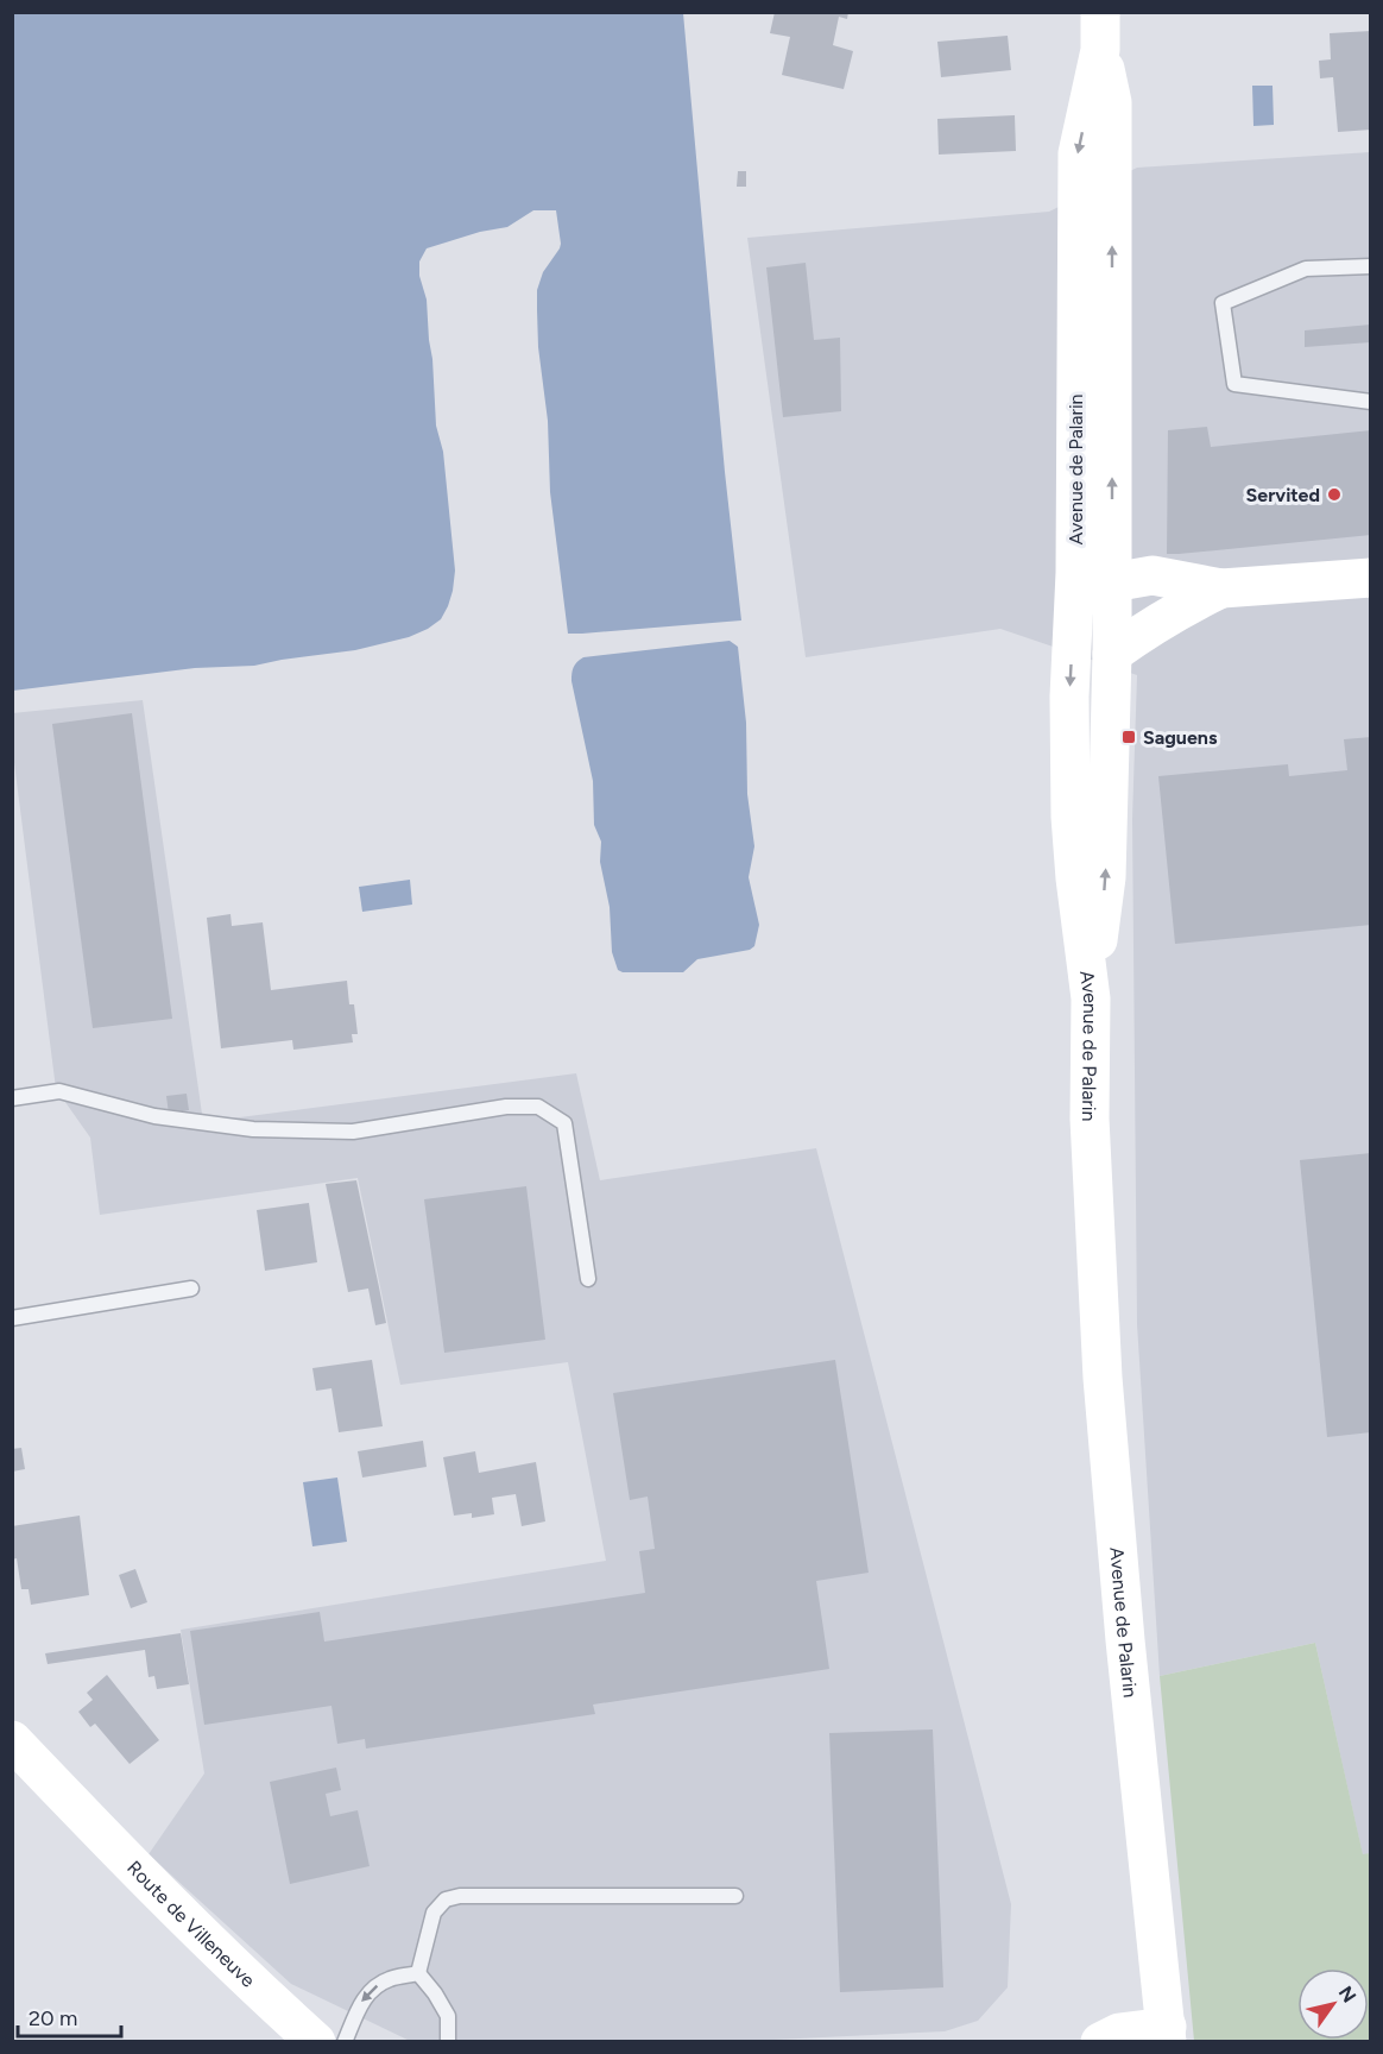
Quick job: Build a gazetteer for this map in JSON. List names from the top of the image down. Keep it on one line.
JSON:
{"streets":{"main road":["Avenue de Palarin","Route de Villeneuve"]},"places":{"other":["Servited"],"transit":["Saguens"]},"scale_bar":"20 m","north":"top right"}
